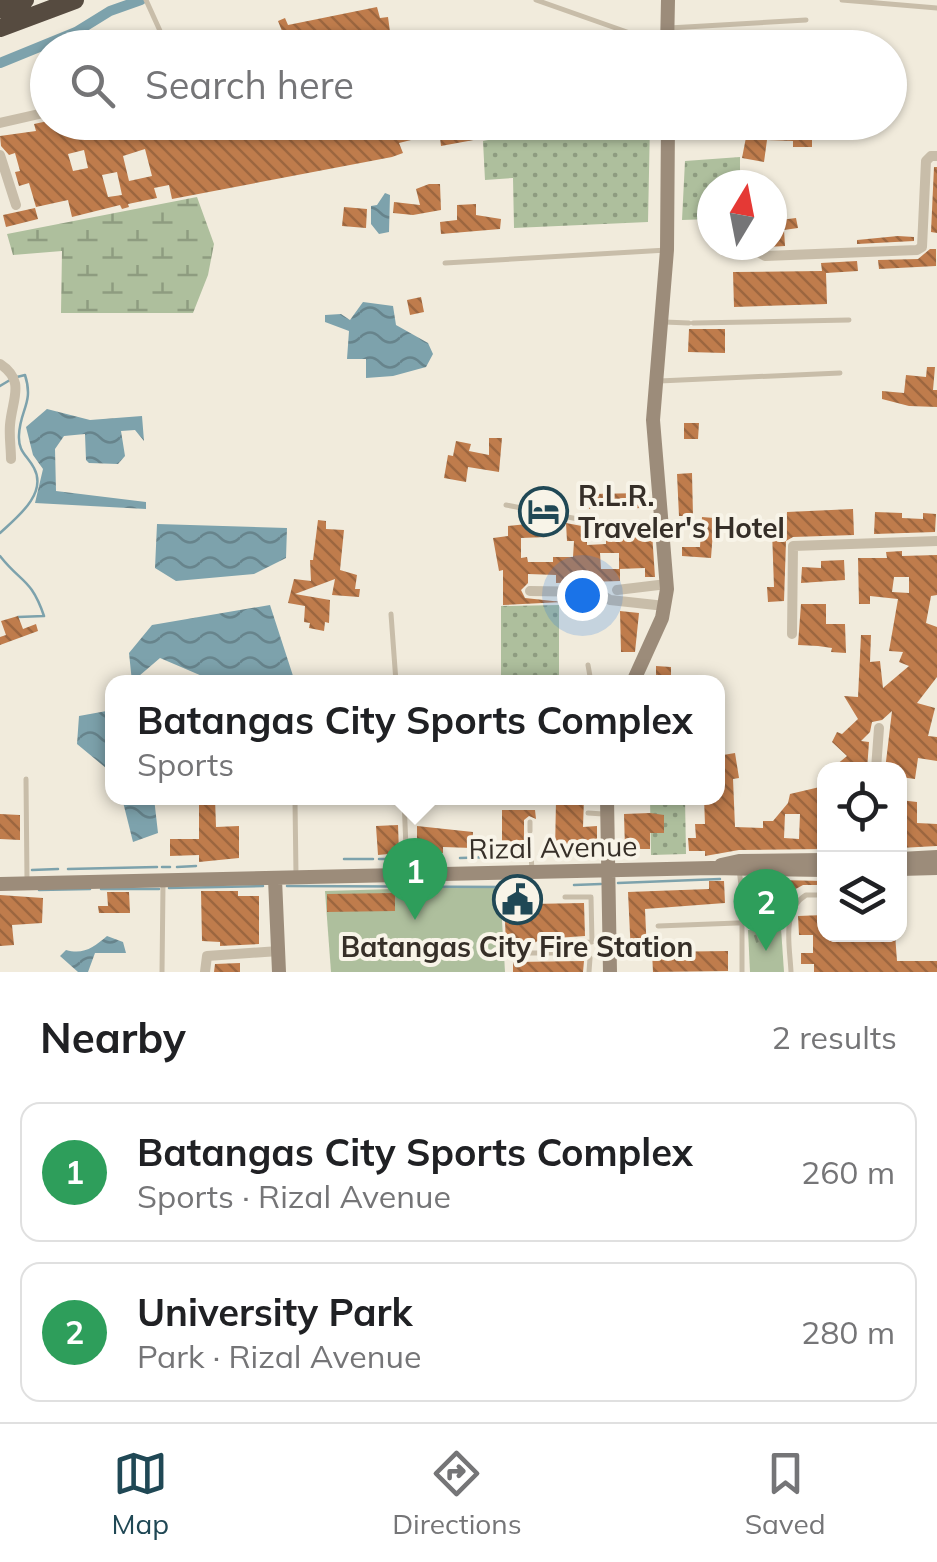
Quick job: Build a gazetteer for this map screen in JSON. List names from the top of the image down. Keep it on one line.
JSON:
{"streets":{"main road":["Rizal Avenue"]},"places":{"hotel":["R.L.R. Traveler's Hotel"],"public building":["Batangas City Fire Station"]},"north":"top","page":{"search":"Search here","popup":["Batangas City Sports Complex","Sports"],"pins":["1","2"],"heading":["Nearby","2 results"],"list":[{"mark":"1","name":"Batangas City Sports Complex","note":"Sports · Rizal Avenue","value":"260 m"},{"mark":"2","name":"University Park","note":"Park · Rizal Avenue","value":"280 m"}],"nav":["Map","Directions","Saved"]}}
